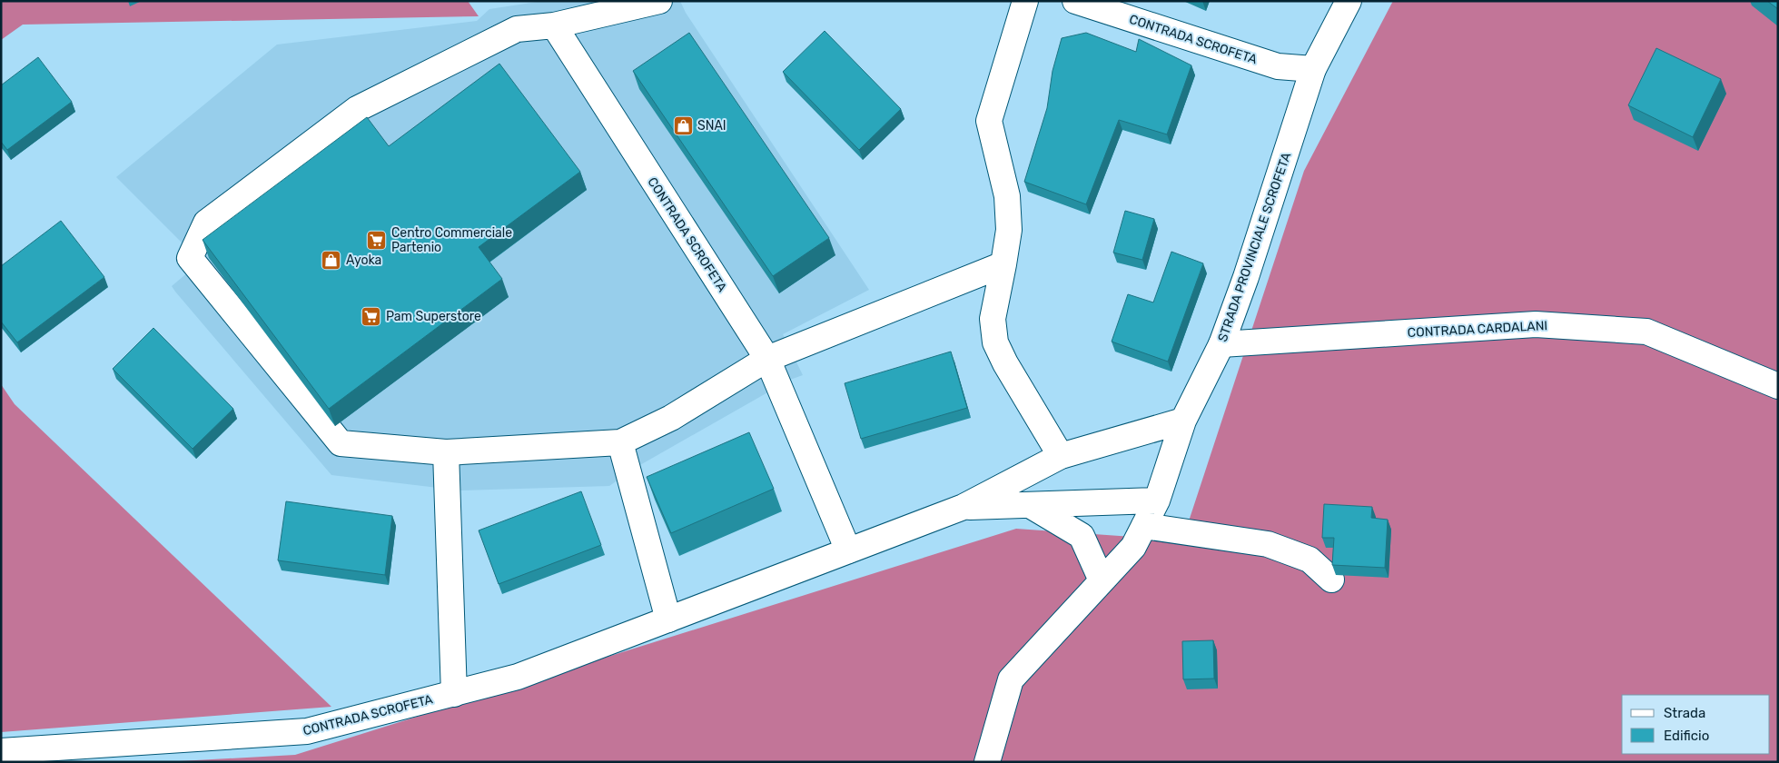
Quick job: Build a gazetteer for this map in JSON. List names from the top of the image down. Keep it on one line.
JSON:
{"streets":{"street":["CONTRADA SCROFETA","STRADA PROVINCIALE SCROFETA","CONTRADA CARDALANI"]},"crossings":[["CONTRADA SCROFETA","STRADA PROVINCIALE SCROFETA"],["STRADA PROVINCIALE SCROFETA","CONTRADA CARDALANI"]],"places":{"shop":["SNAI","Ayoka"],"supermarket":["Centro Commerciale Partenio","Pam Superstore"]},"legend":["Strada","Edificio"]}
